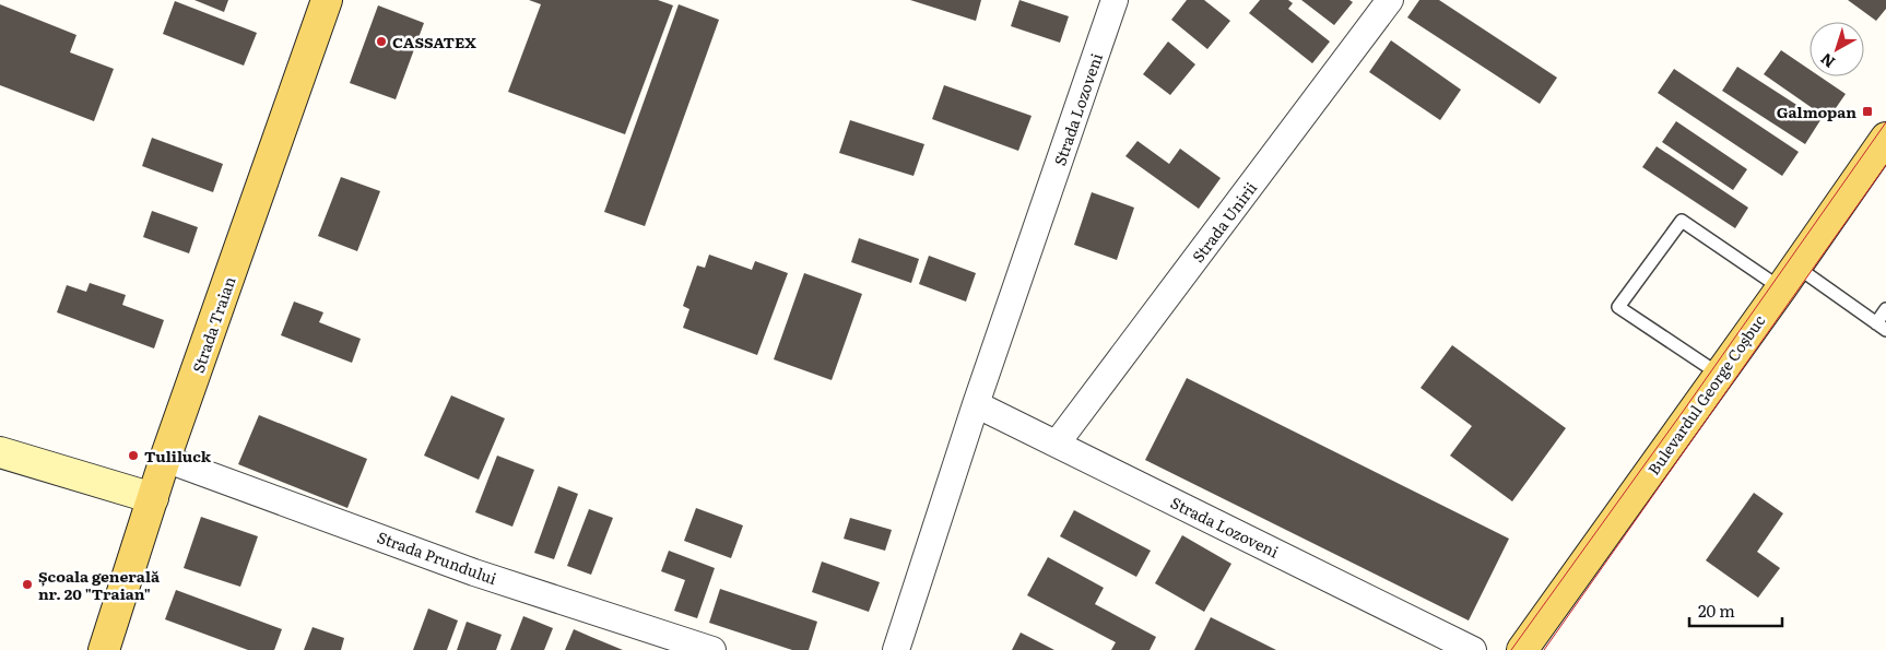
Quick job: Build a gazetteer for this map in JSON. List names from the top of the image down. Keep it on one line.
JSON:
{"streets":{"main road":["Strada Traian","Bulevardul George Coșbuc"],"street":["Strada Lozoveni","Strada Unirii","Strada Prundului"]},"crossings":[["Strada Lozoveni","Strada Unirii"],["Strada Traian","Strada Prundului"]],"places":{"other":["CASSATEX","Tuliluck","Școala generală nr. 20 \"Traian\""],"transit":["Galmopan"]},"scale_bar":"20 m","north":"bottom left"}
